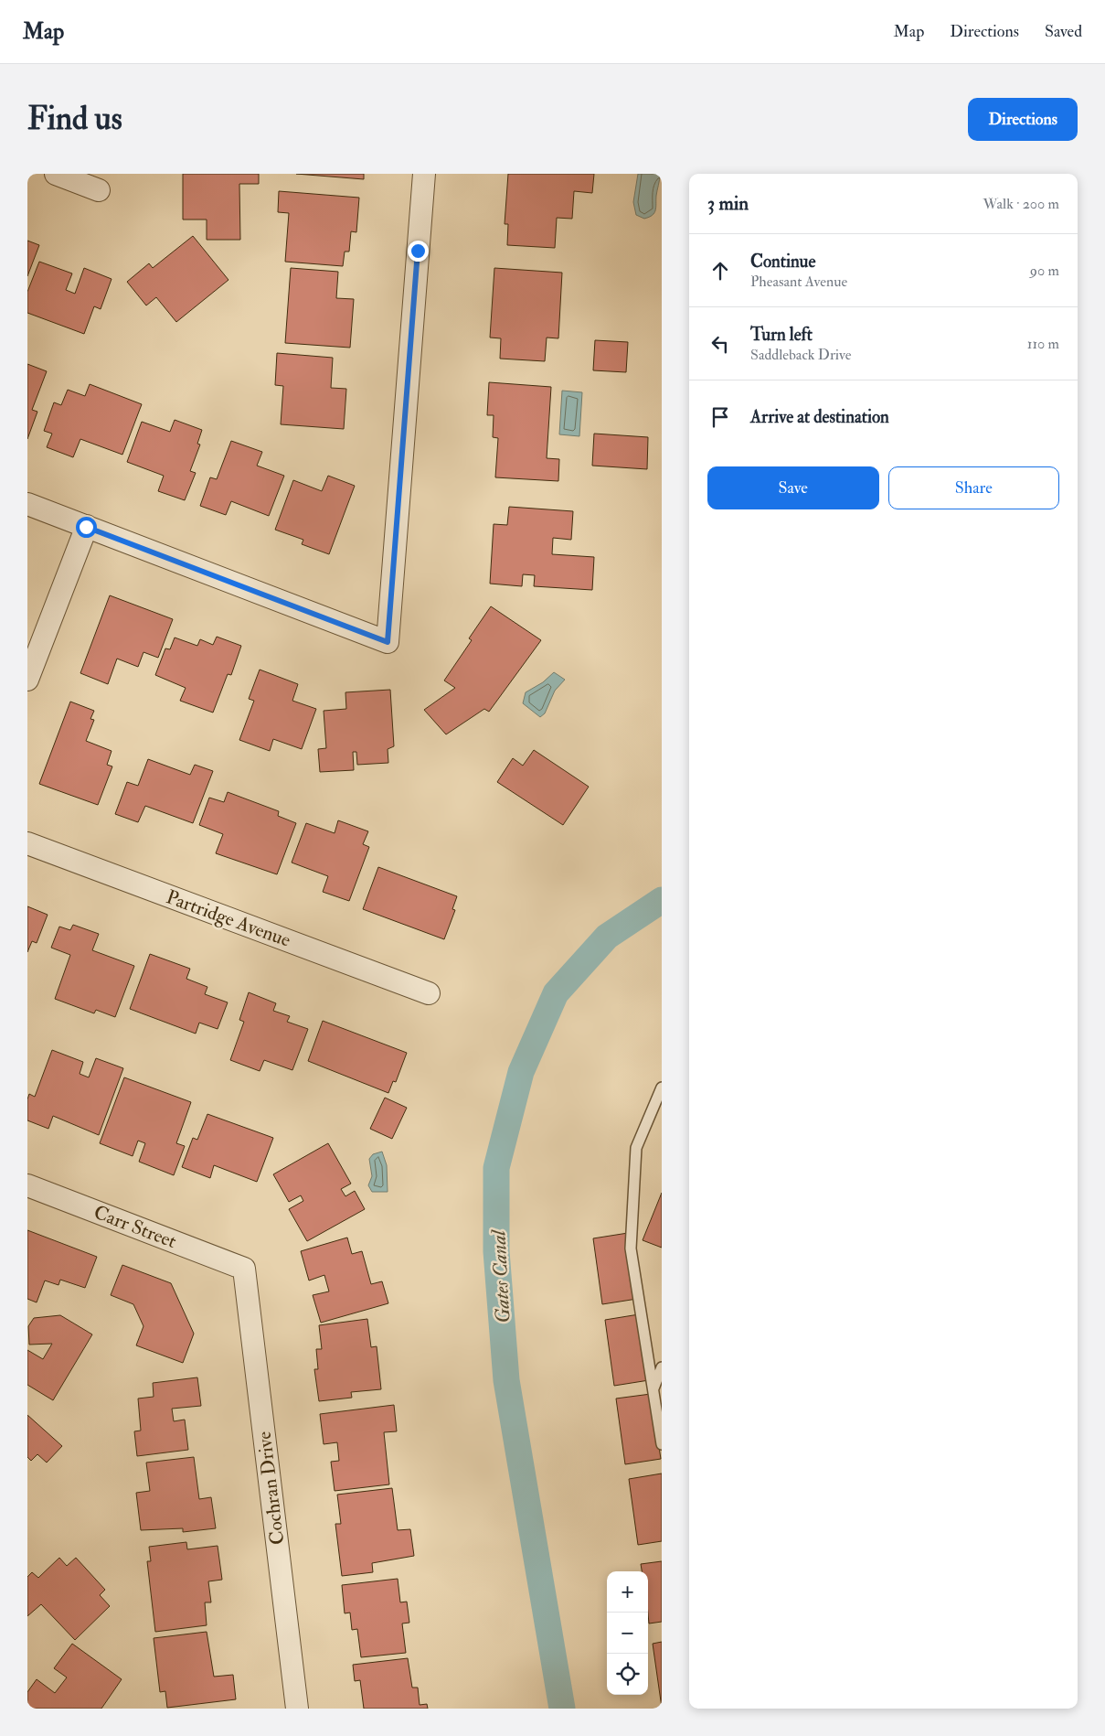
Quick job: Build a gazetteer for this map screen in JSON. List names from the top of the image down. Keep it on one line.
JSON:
{"streets":{"street":["Partridge Avenue","Carr Street","Cochran Drive"]},"crossings":[["Carr Street","Cochran Drive"]],"water":["Gates Canal"],"page":{"header":"Map","nav":["Map","Directions","Saved"],"buttons":["Directions",["Save","Share"]],"title":"Find us","heading":["3 min","Walk · 200 m"],"list":[["Continue","Pheasant Avenue","90 m"],["Turn left","Saddleback Drive","110 m"],"Arrive at destination"],"map_buttons":["+","−"]}}
